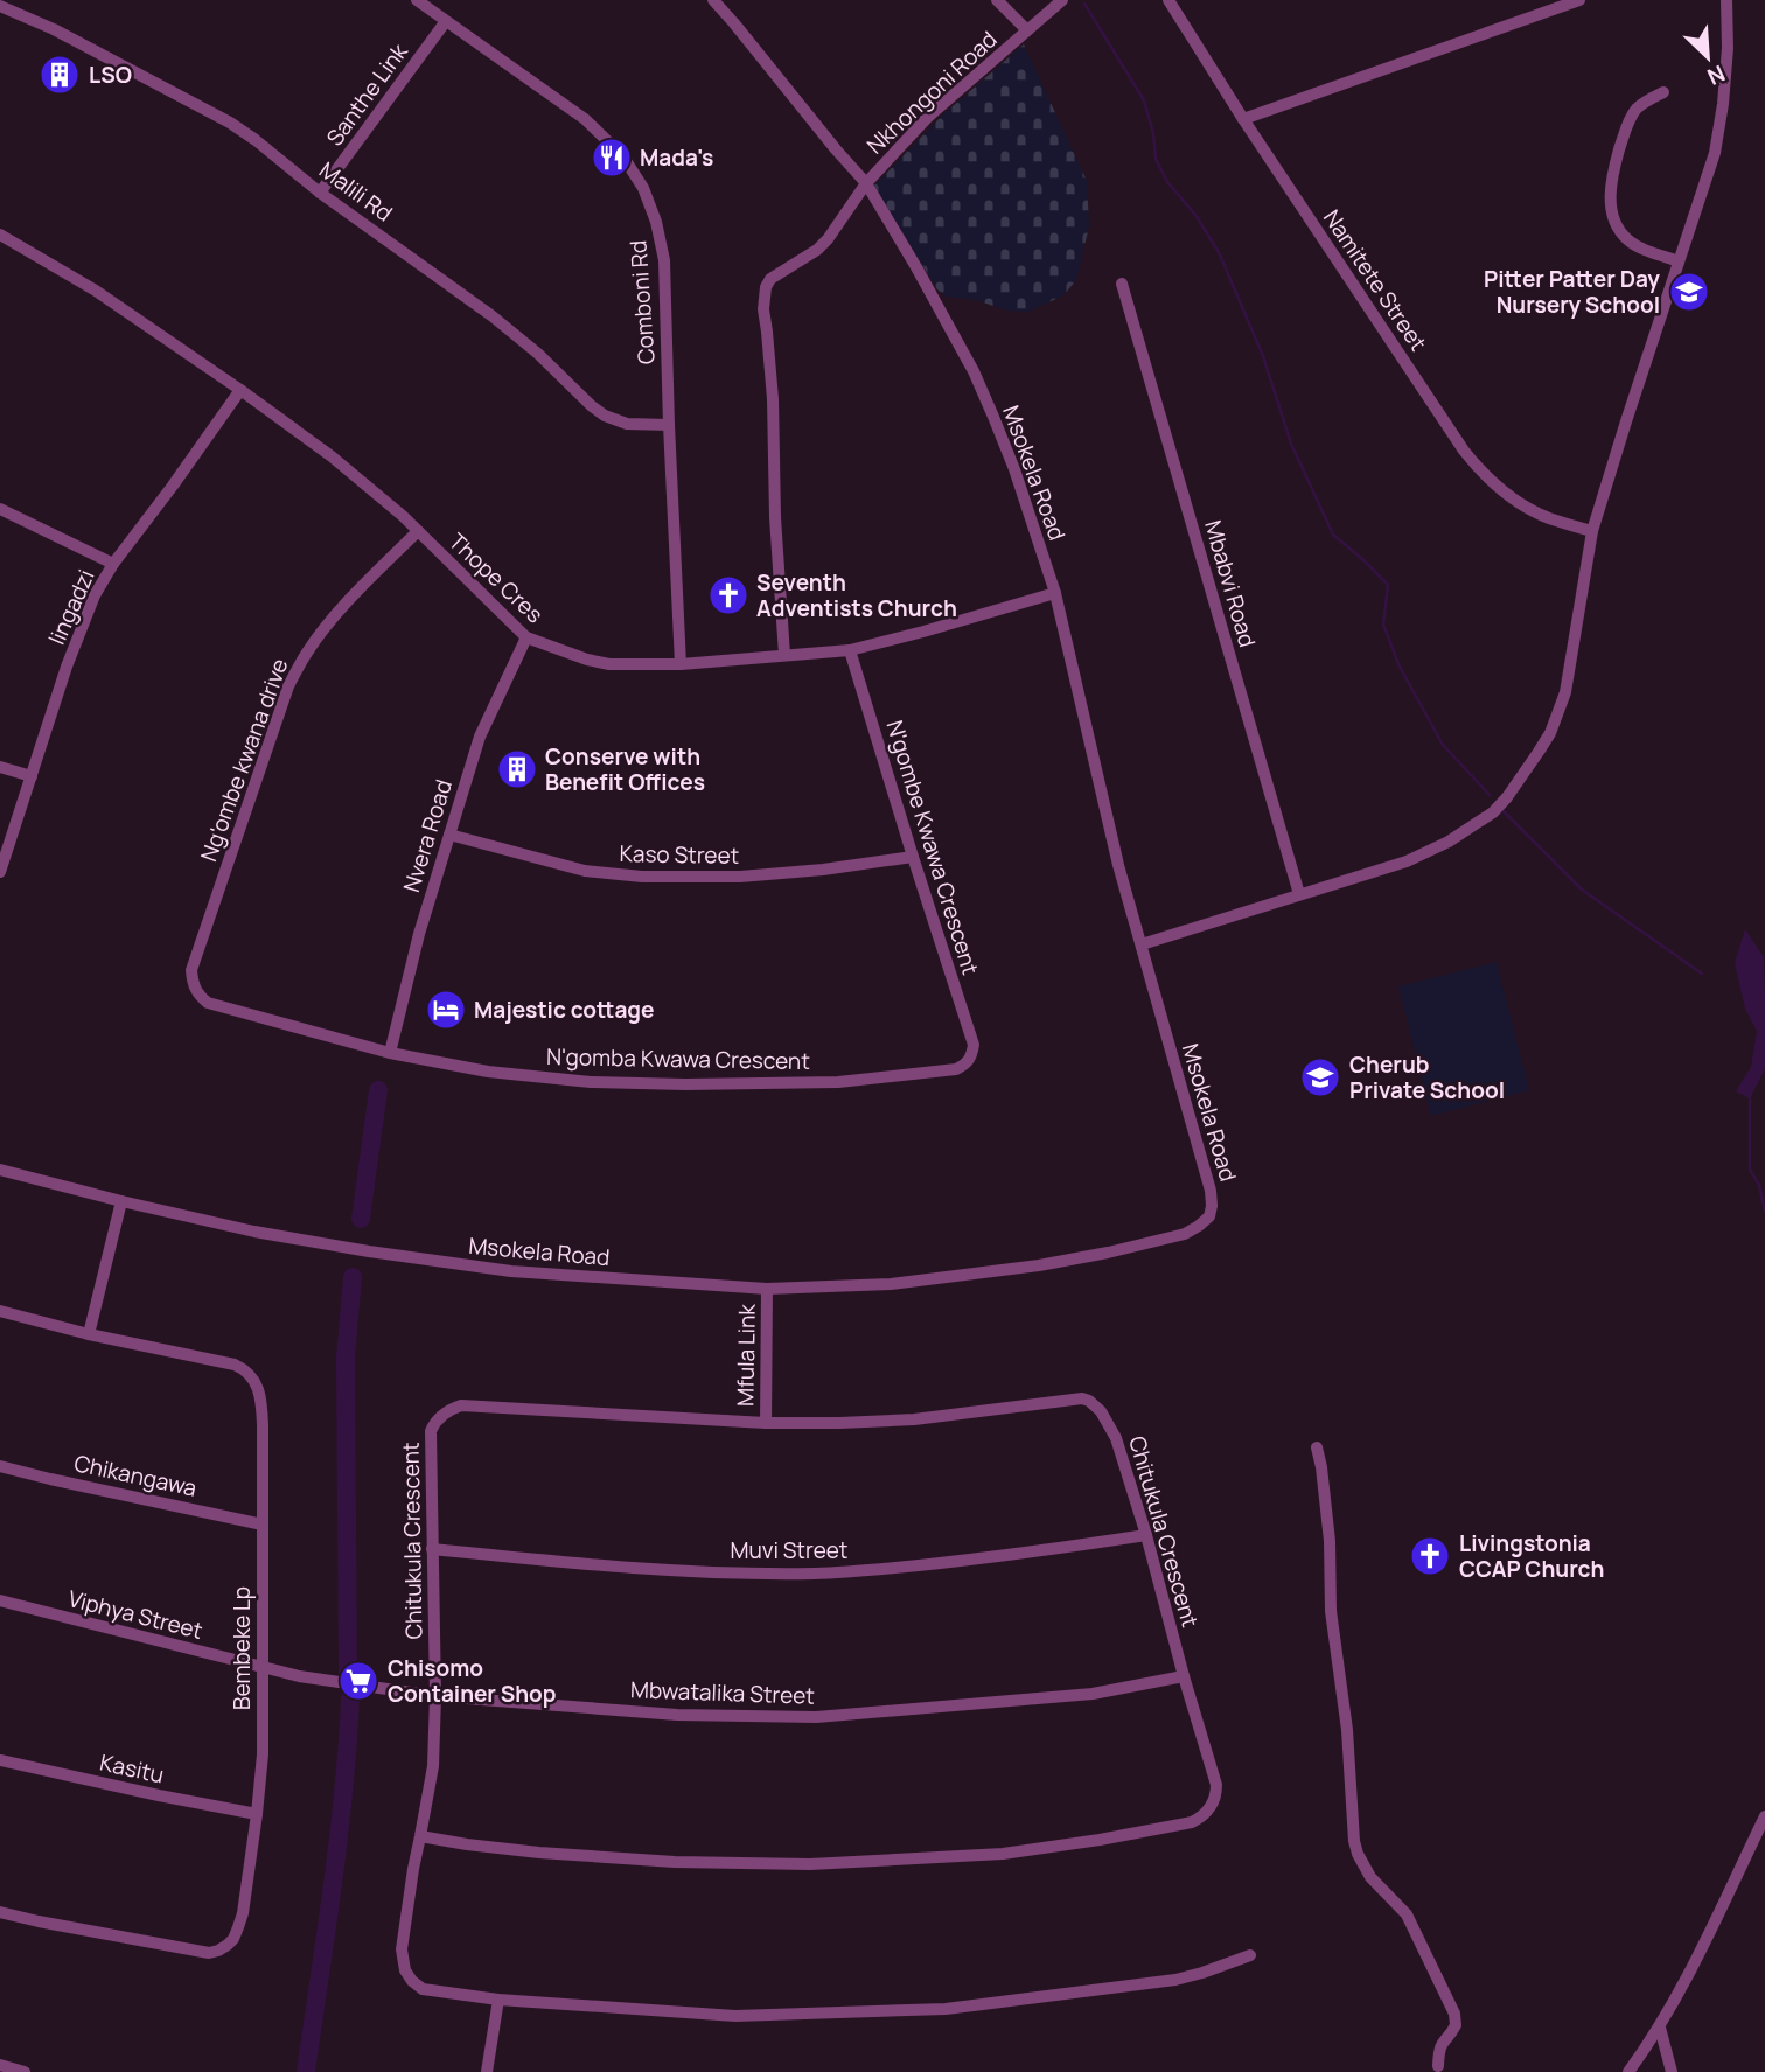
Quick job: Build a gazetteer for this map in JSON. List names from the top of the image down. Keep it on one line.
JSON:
{"streets":{"street":["Nkhongoni Road","Santhe Link","Malili Rd","Namitete Street","Comboni Rd","Msokela Road","Thope Cres","Mbabvi Road","lingadzi","Ng'ombe kwana drive","Nvera Road","N'gombe Kwawa Crescent","Kaso Street","N'gomba Kwawa Crescent","Mfula Link","Chikangawa","Chitukula Crescent","Muvi Street","Viphya Street","Bembeke Lp","Mbwatalika Street","Kasitu"]},"crossings":[["Nkhongoni Road","Msokela Road"],["Nkhongoni Road","Thope Cres"],["Santhe Link","Malili Rd"],["Santhe Link","Comboni Rd"],["Malili Rd","Comboni Rd"],["Comboni Rd","Thope Cres"],["Msokela Road","Thope Cres"],["Msokela Road","Mfula Link"],["Thope Cres","lingadzi"],["Thope Cres","Ng'ombe kwana drive"],["Thope Cres","Nvera Road"],["Thope Cres","N'gombe Kwawa Crescent"],["Ng'ombe kwana drive","N'gomba Kwawa Crescent"],["Nvera Road","Kaso Street"],["Nvera Road","N'gomba Kwawa Crescent"],["N'gombe Kwawa Crescent","Kaso Street"],["N'gombe Kwawa Crescent","N'gomba Kwawa Crescent"],["Mfula Link","Chitukula Crescent"],["Chikangawa","Bembeke Lp"],["Chitukula Crescent","Muvi Street"],["Chitukula Crescent","Mbwatalika Street"],["Viphya Street","Bembeke Lp"],["Viphya Street","Mbwatalika Street"],["Bembeke Lp","Mbwatalika Street"],["Bembeke Lp","Kasitu"]],"places":{"building":["LSO","Conserve with Benefit Offices"],"restaurant":["Mada's"],"school or university":["Pitter Patter Day Nursery School","Cherub Private School"],"church":["Seventh Adventists Church","Livingstonia CCAP Church"],"hotel":["Majestic cottage"],"supermarket":["Chisomo Container Shop"]},"north":"bottom right"}
